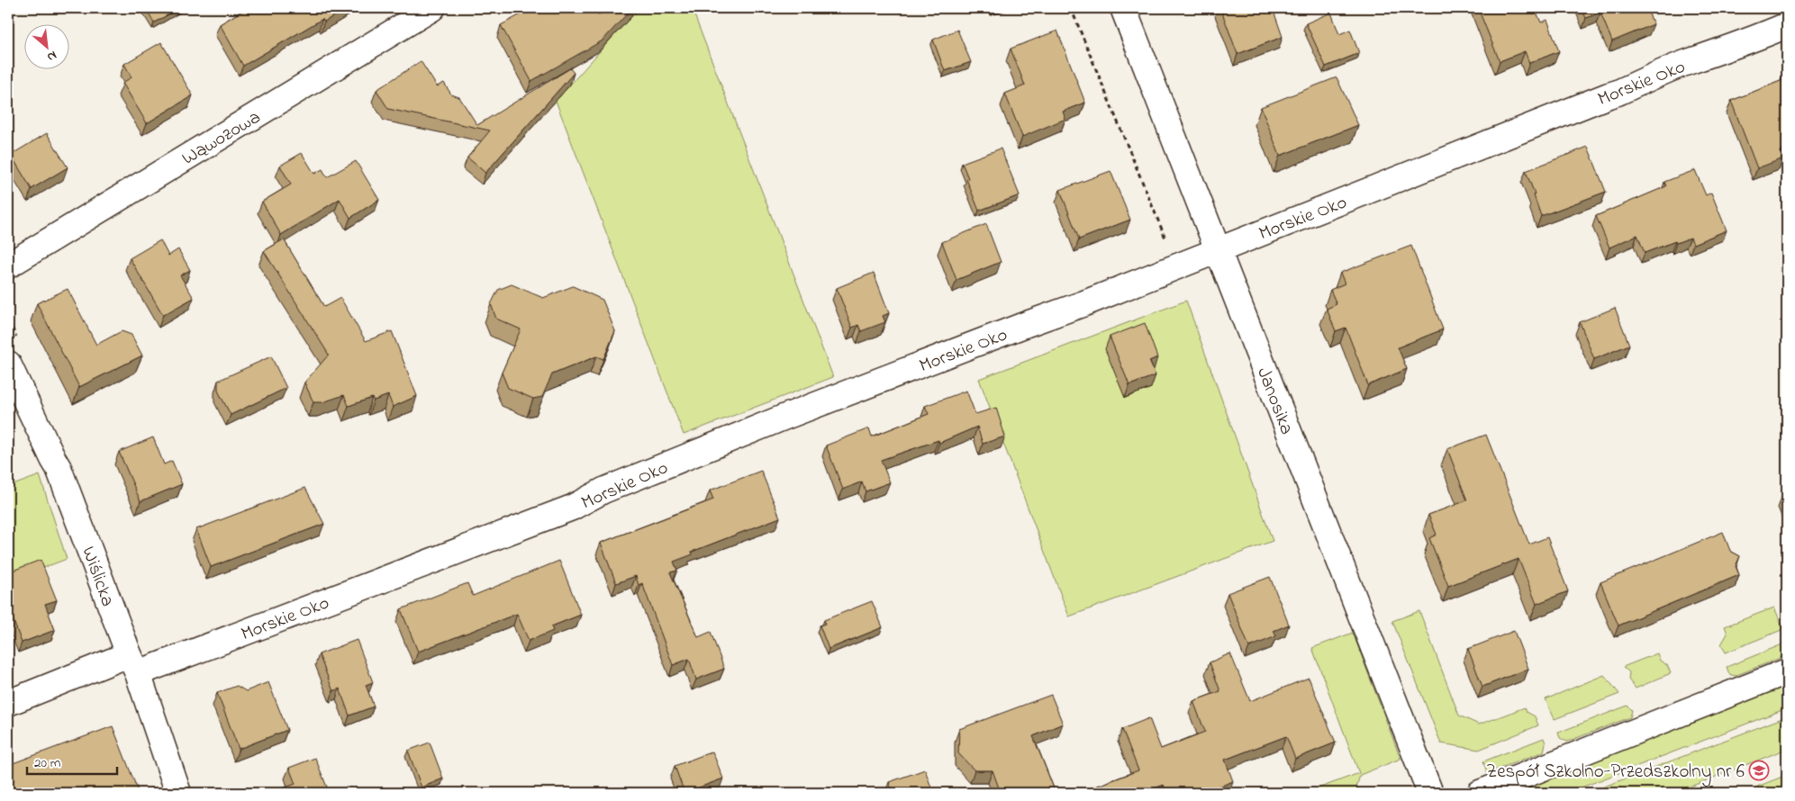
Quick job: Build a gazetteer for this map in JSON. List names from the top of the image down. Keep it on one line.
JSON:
{"streets":{"street":["Morskie Oko","Wąwozowa","Janosika","Wiślicka"]},"crossings":[["Morskie Oko","Janosika"],["Morskie Oko","Wiślicka"]],"places":{"school or university":["Zespół Szkolno-Przedszkolny nr 6"]},"scale_bar":"20 m","north":"bottom right"}
